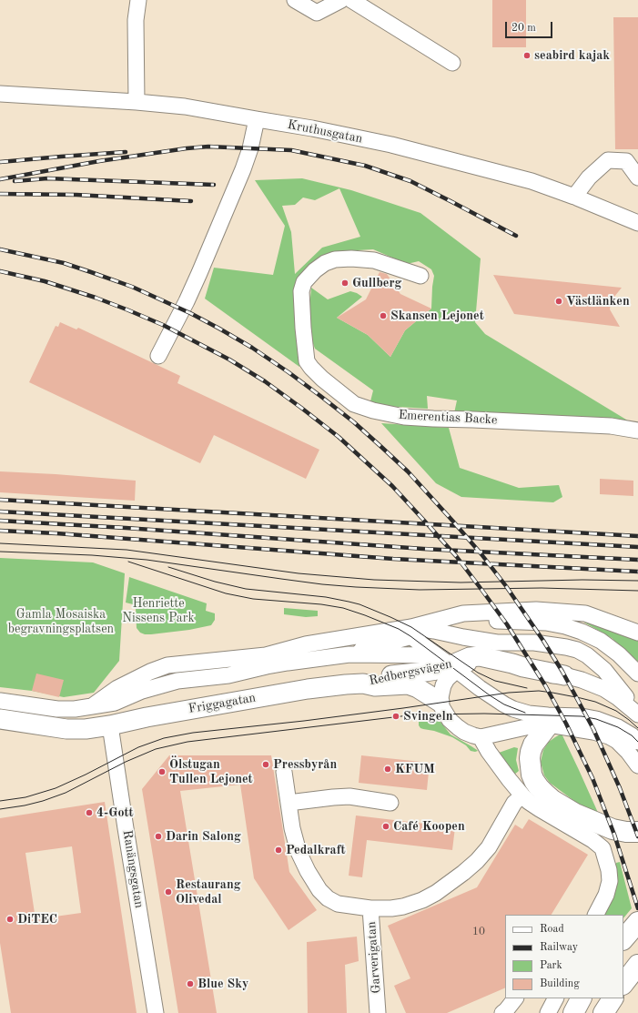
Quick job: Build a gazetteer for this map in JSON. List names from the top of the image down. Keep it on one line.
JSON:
{"streets":{"main road":["Redbergsvägen","Friggagatan"],"street":["Kruthusgatan","Emerentias Backe","Ranängsgatan","Garverigatan"]},"crossings":[["Redbergsvägen","Friggagatan"],["Friggagatan","Ranängsgatan"]],"parks":["Henriette Nissens Park","Gamla Mosaiska begravningsplatsen"],"places":["seabird kajak","Gullberg","Västlänken","Skansen Lejonet","Svingeln","Pressbyrån","KFUM","Ölstugan Tullen Lejonet","4-Gott","Café Koopen","Darin Salong","Pedalkraft","Restaurang Olivedal","DiTEC","Blue Sky"],"house_numbers":["10"],"legend":["Road","Railway","Park","Building"],"scale_bar":"20 m"}
